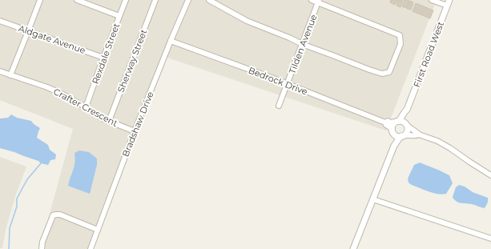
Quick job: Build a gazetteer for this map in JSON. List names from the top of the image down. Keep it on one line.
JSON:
{"streets":{"street":["Aldgate Avenue","Tilden Avenue","Rexdale Street","First Road West","Sherway Street","Bedrock Drive","Crafter Crescent","Bradshaw Drive"]},"crossings":[["Aldgate Avenue","Rexdale Street"],["Tilden Avenue","Bedrock Drive"],["Rexdale Street","Crafter Crescent"],["First Road West","Bedrock Drive"],["Sherway Street","Crafter Crescent"],["Bedrock Drive","Bradshaw Drive"],["Crafter Crescent","Bradshaw Drive"]]}
